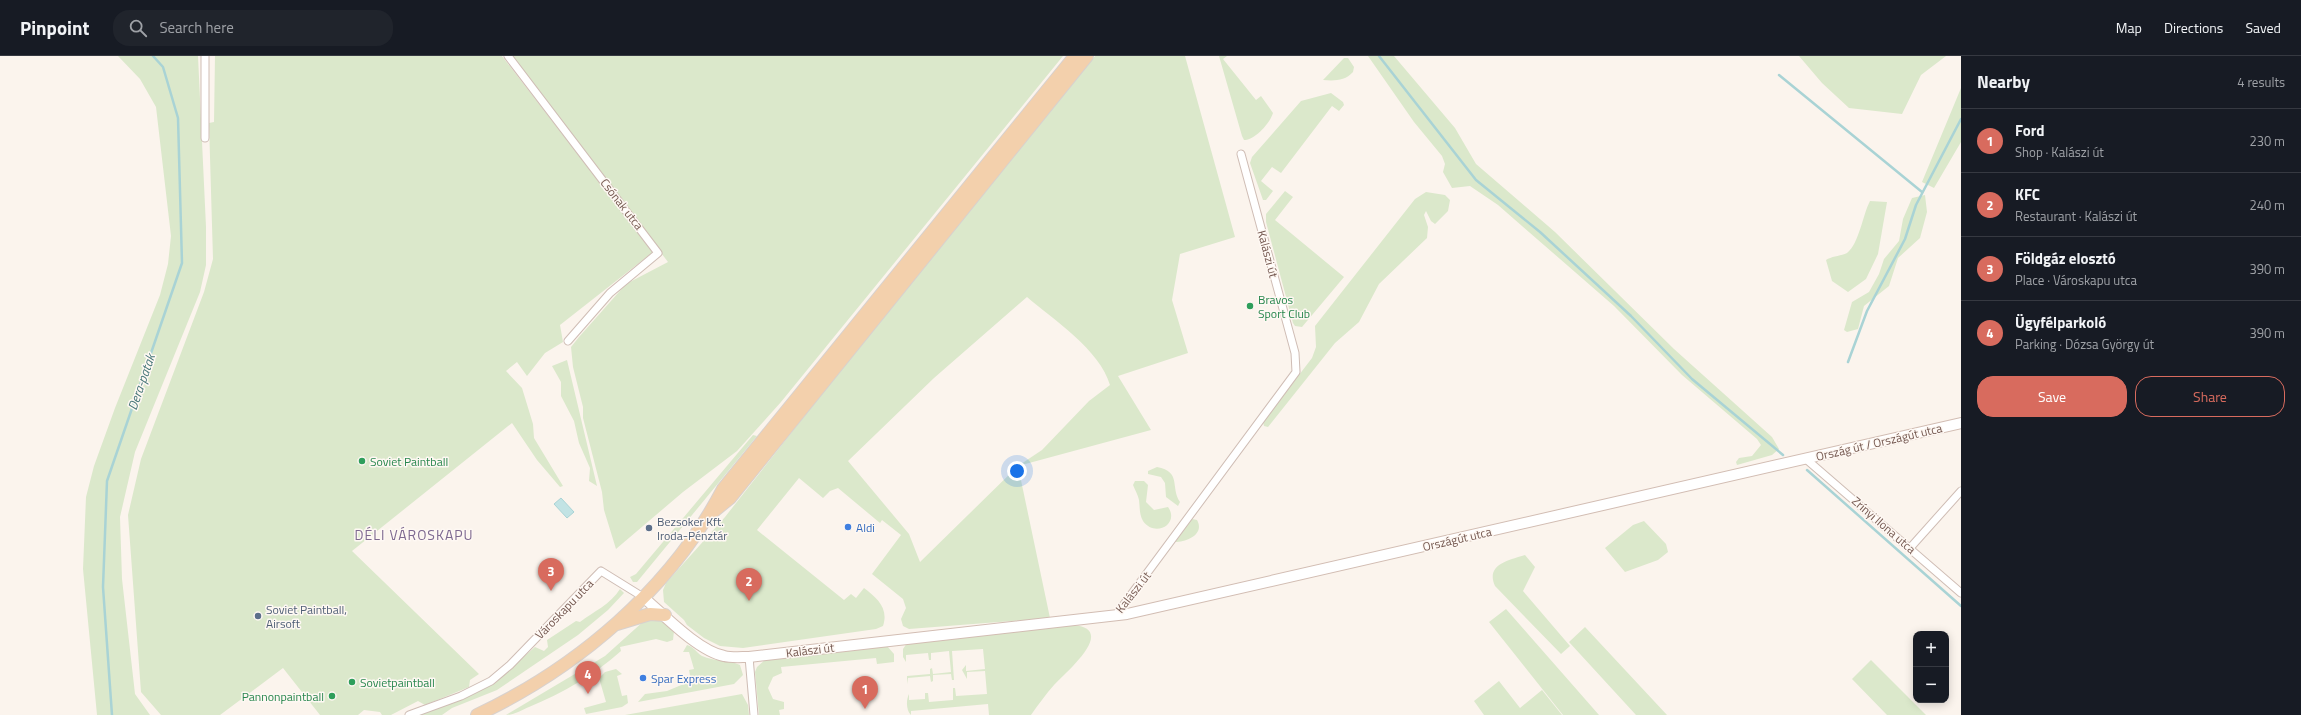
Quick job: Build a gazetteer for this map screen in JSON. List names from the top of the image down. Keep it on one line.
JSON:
{"streets":{"main road":["Kalászi út","Ország út / Országút utca","Országút utca"],"street":["Csónak utca","Zrínyi Ilona utca","Városkapu utca"]},"crossings":[["Kalászi út","Országút utca"],["Kalászi út","Városkapu utca"],["Ország út / Országút utca","Zrínyi Ilona utca"],["Ország út / Országút utca","Országút utca"],["Zrínyi Ilona utca","Országút utca"]],"districts":["DÉLI VÁROSKAPU"],"water":["Dera-patak"],"places":["Bravos Sport Club","Soviet Paintball","Aldi","Bezsoker Kft. Iroda-Pénztár","Soviet Paintball, Airsoft","Spar Express","Sovietpaintball","Pannonpaintball"],"page":{"header":"Pinpoint","search":"Search here","nav":["Map","Directions","Saved"],"heading":["Nearby","4 results"],"list":[{"mark":"1","name":"Ford","note":"Shop · Kalászi út","value":"230 m"},{"mark":"2","name":"KFC","note":"Restaurant · Kalászi út","value":"240 m"},{"mark":"3","name":"Földgáz elosztó","note":"Place · Városkapu utca","value":"390 m"},{"mark":"4","name":"Ügyfélparkoló","note":"Parking · Dózsa György út","value":"390 m"}],"buttons":["Save","Share"],"pins":["3","2","4","1"],"map_buttons":["+","−"]}}
